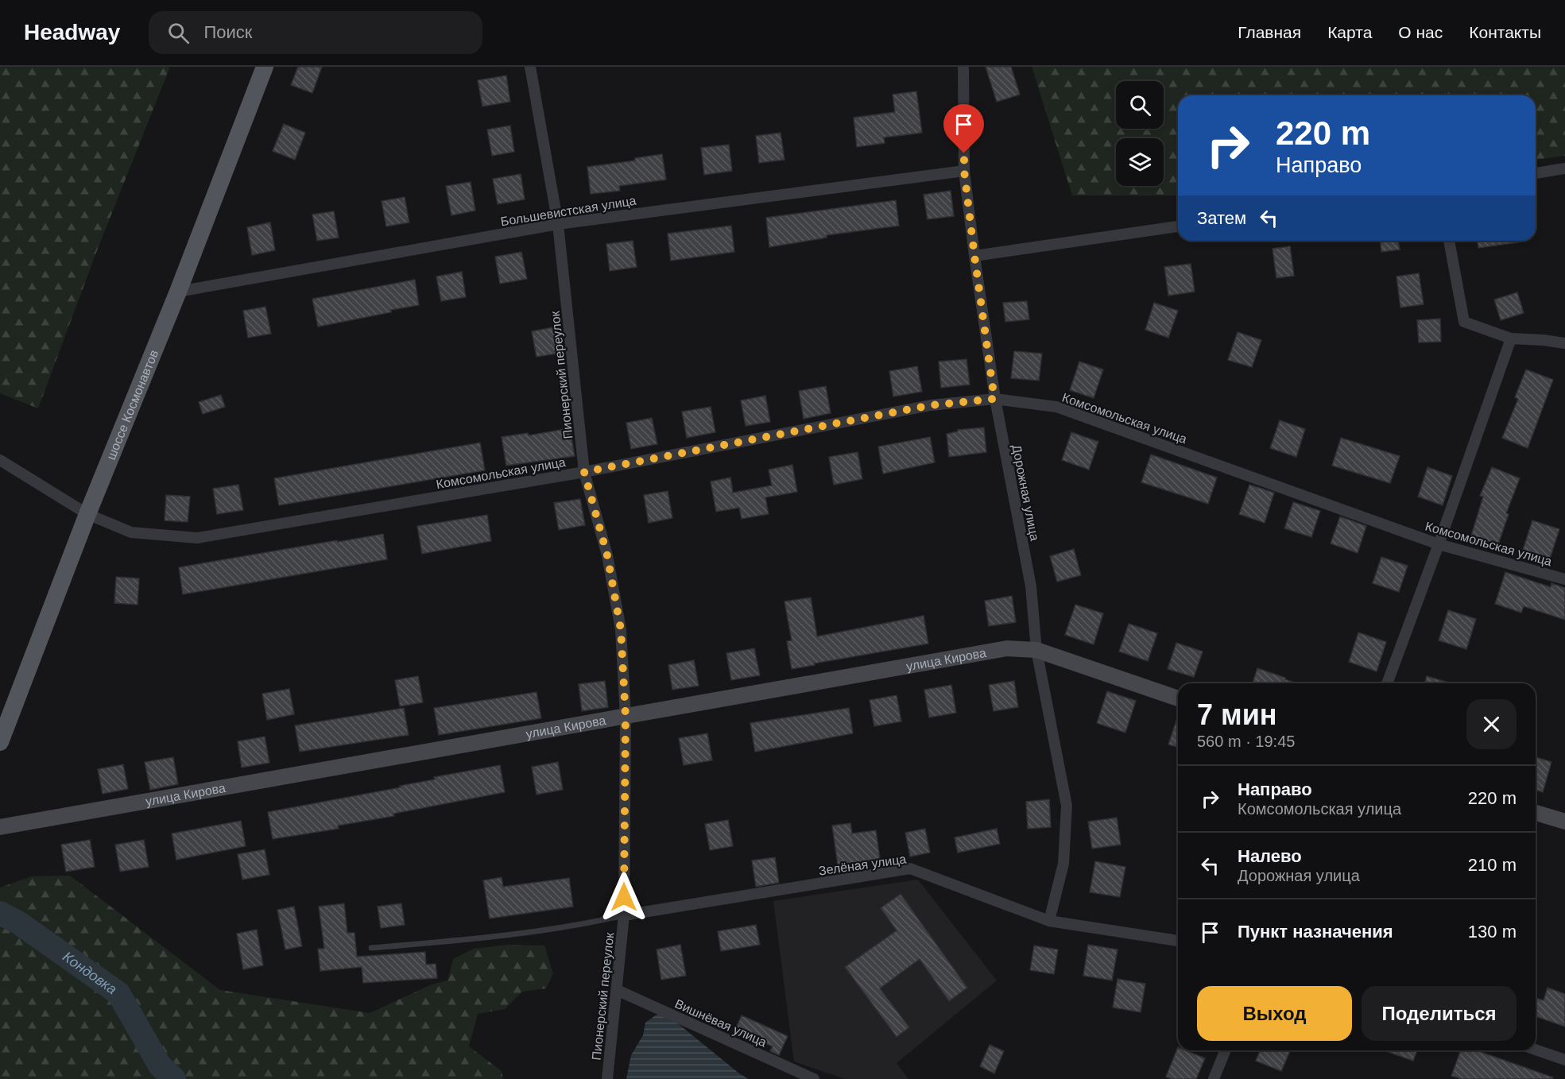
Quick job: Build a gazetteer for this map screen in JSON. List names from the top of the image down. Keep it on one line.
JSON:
{"streets":{"main road":["шоссе Космонавтов"],"street":["Большевистская улица","Пионерский переулок","Комсомольская улица","Дорожная улица","улица Кирова","Зелёная улица","Вишнёвая улица"]},"crossings":[["Большевистская улица","Пионерский переулок"],["Большевистская улица","шоссе Космонавтов"],["Большевистская улица","Дорожная улица"],["Пионерский переулок","Комсомольская улица"],["Пионерский переулок","улица Кирова"],["Пионерский переулок","Зелёная улица"],["Пионерский переулок","Вишнёвая улица"],["шоссе Космонавтов","Комсомольская улица"],["Комсомольская улица","Дорожная улица"],["Дорожная улица","улица Кирова"],["Дорожная улица","Зелёная улица"]],"water":["Кондовка"],"page":{"header":"Headway","search":"Поиск","nav":["Главная","Карта","О нас","Контакты"],"turn":["220 m","Направо"],"then":"Затем","heading":["7 мин","560 m · 19:45"],"list":[{"name":"Направо","note":"Комсомольская улица","value":"220 m"},{"name":"Налево","note":"Дорожная улица","value":"210 m"},{"name":"Пункт назначения","value":"130 m"}],"buttons":["Выход","Поделиться"]}}
